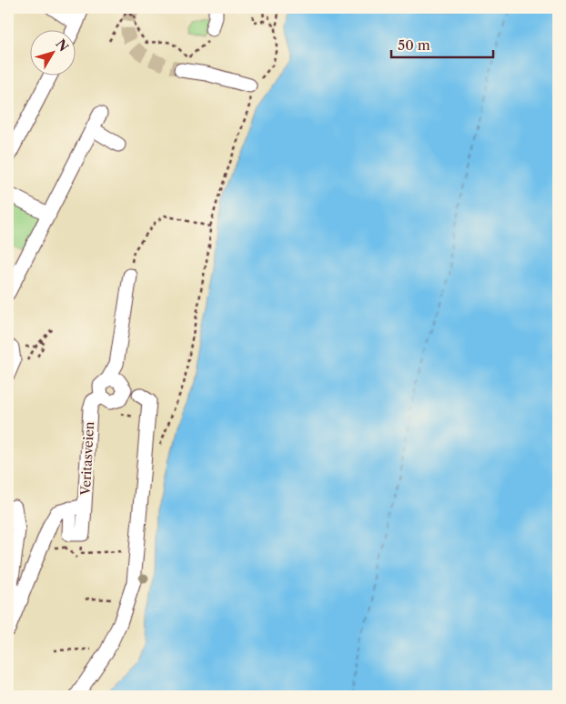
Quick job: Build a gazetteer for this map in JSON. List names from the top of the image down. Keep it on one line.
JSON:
{"streets":{"street":["Veritasveien"]},"scale_bar":"50 m","north":"top right"}
